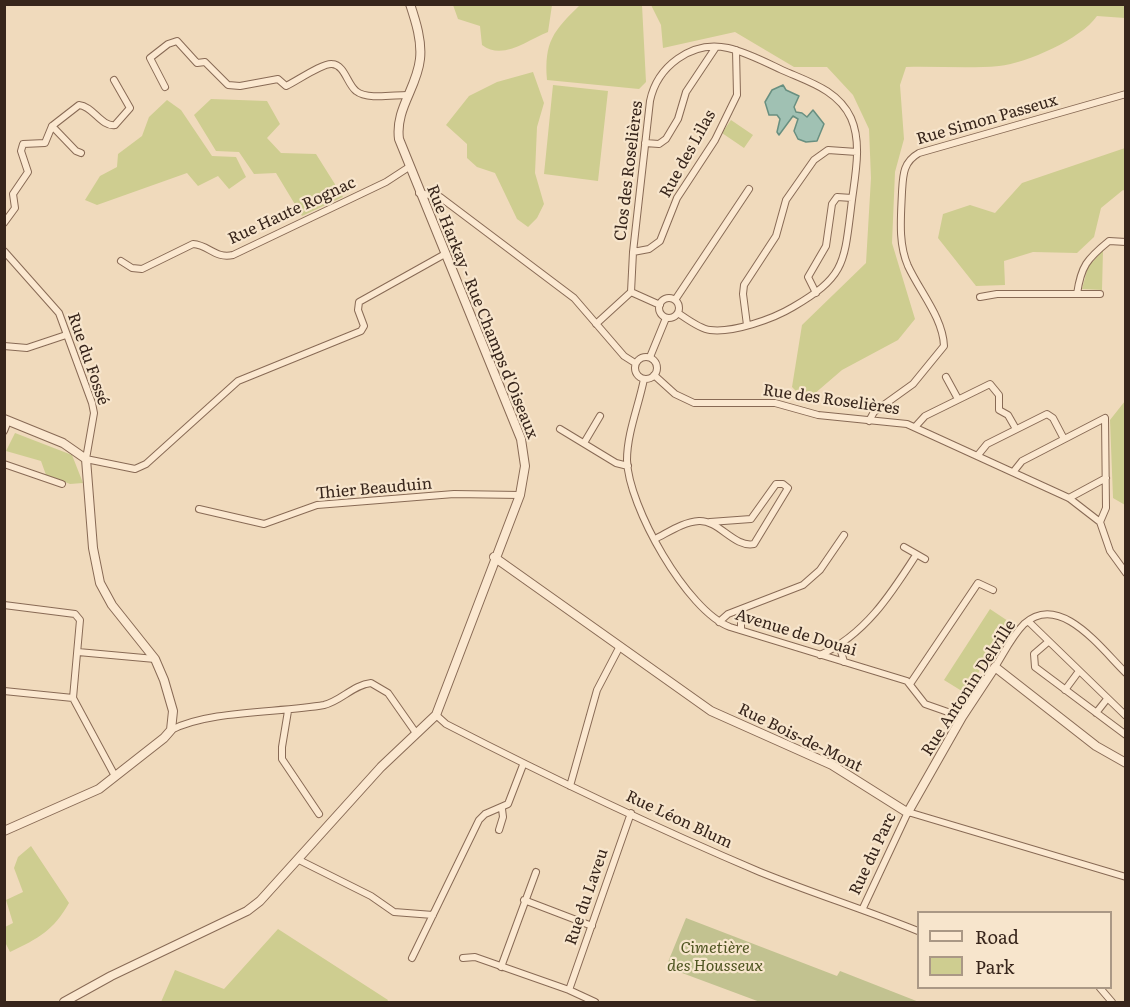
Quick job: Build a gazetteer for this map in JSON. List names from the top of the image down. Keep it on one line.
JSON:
{"streets":{"street":["Rue Simon Passeux","Rue des Lilas","Clos des Roselières","Rue Haute Rognac","Rue Harkay - Rue Champs d'Oiseaux","Rue du Fossé","Rue des Roselières","Thier Beauduin","Avenue de Douai","Rue Antonin Delville","Rue Bois-de-Mont","Rue Léon Blum","Rue du Parc","Rue du Laveu"]},"crossings":[["Rue Simon Passeux","Rue des Roselières"],["Rue des Lilas","Clos des Roselières"],["Rue Haute Rognac","Rue Harkay - Rue Champs d'Oiseaux"],["Rue Harkay - Rue Champs d'Oiseaux","Thier Beauduin"],["Rue Harkay - Rue Champs d'Oiseaux","Rue Bois-de-Mont"],["Rue Harkay - Rue Champs d'Oiseaux","Rue Léon Blum"],["Rue des Roselières","Avenue de Douai"],["Avenue de Douai","Rue Antonin Delville"],["Rue Antonin Delville","Rue Bois-de-Mont"],["Rue Antonin Delville","Rue du Parc"],["Rue Bois-de-Mont","Rue du Parc"],["Rue Léon Blum","Rue du Parc"],["Rue Léon Blum","Rue du Laveu"]],"parks":["Cimetière des Housseux"],"legend":["Road","Park"]}
